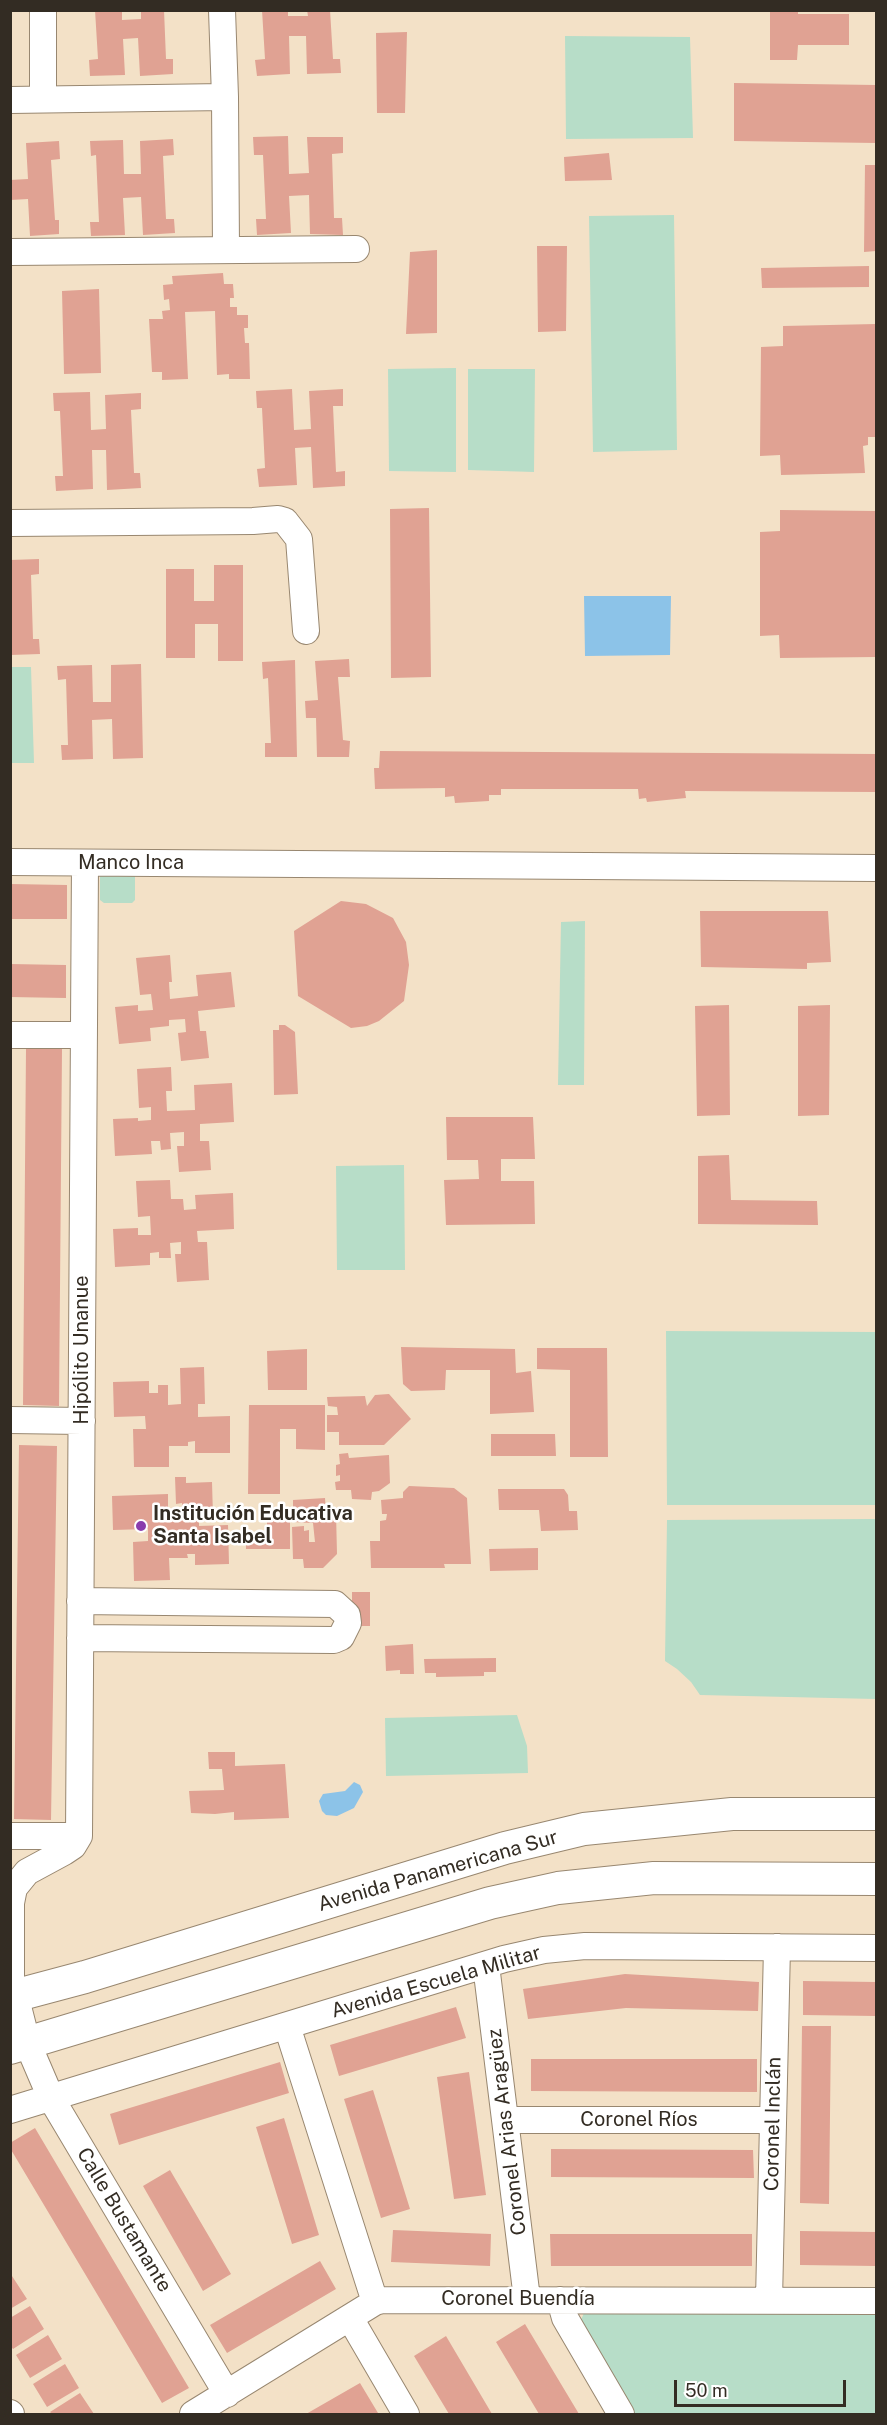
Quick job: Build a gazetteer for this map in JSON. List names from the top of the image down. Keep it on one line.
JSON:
{"streets":{"main road":["Avenida Panamericana Sur"],"street":["Manco Inca","Hipólito Unanue","Avenida Escuela Militar","Coronel Ríos","Coronel Inclán","Coronel Arias Aragüez","Calle Bustamante","Coronel Buendía"]},"crossings":[["Manco Inca","Hipólito Unanue"],["Hipólito Unanue","Calle Bustamante"],["Avenida Panamericana Sur","Calle Bustamante"],["Avenida Escuela Militar","Coronel Inclán"],["Avenida Escuela Militar","Coronel Arias Aragüez"],["Avenida Escuela Militar","Calle Bustamante"],["Coronel Ríos","Coronel Inclán"],["Coronel Ríos","Coronel Arias Aragüez"],["Coronel Inclán","Coronel Buendía"],["Coronel Arias Aragüez","Coronel Buendía"],["Calle Bustamante","Coronel Buendía"]],"places":["Institución Educativa Santa Isabel"],"scale_bar":"50 m"}
